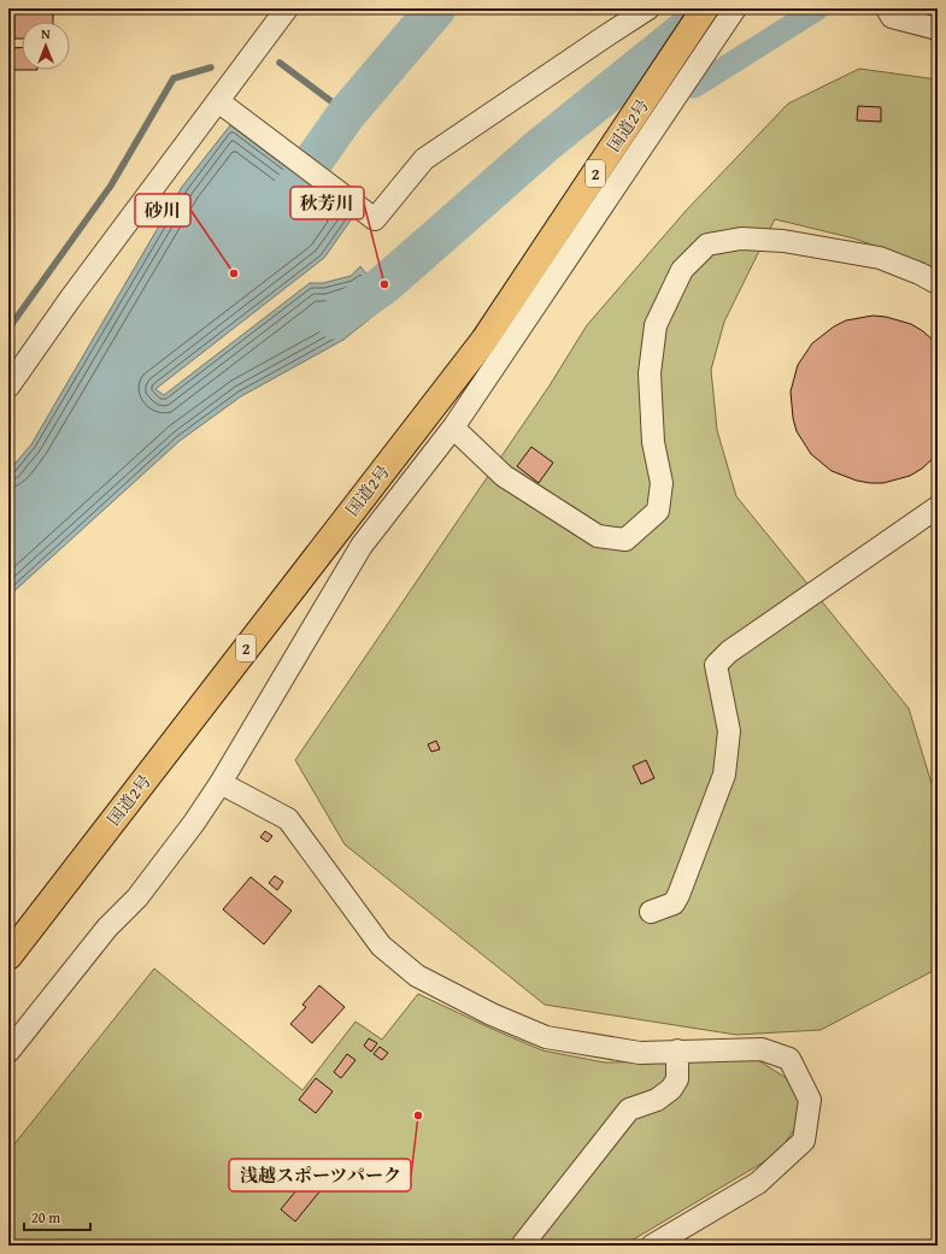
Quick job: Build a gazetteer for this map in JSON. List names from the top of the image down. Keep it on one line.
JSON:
{"streets":{"highway":["国道2号","2"]},"places":["砂川","秋芳川","浅越スポーツパーク"],"scale_bar":"20 m","north":"top"}
